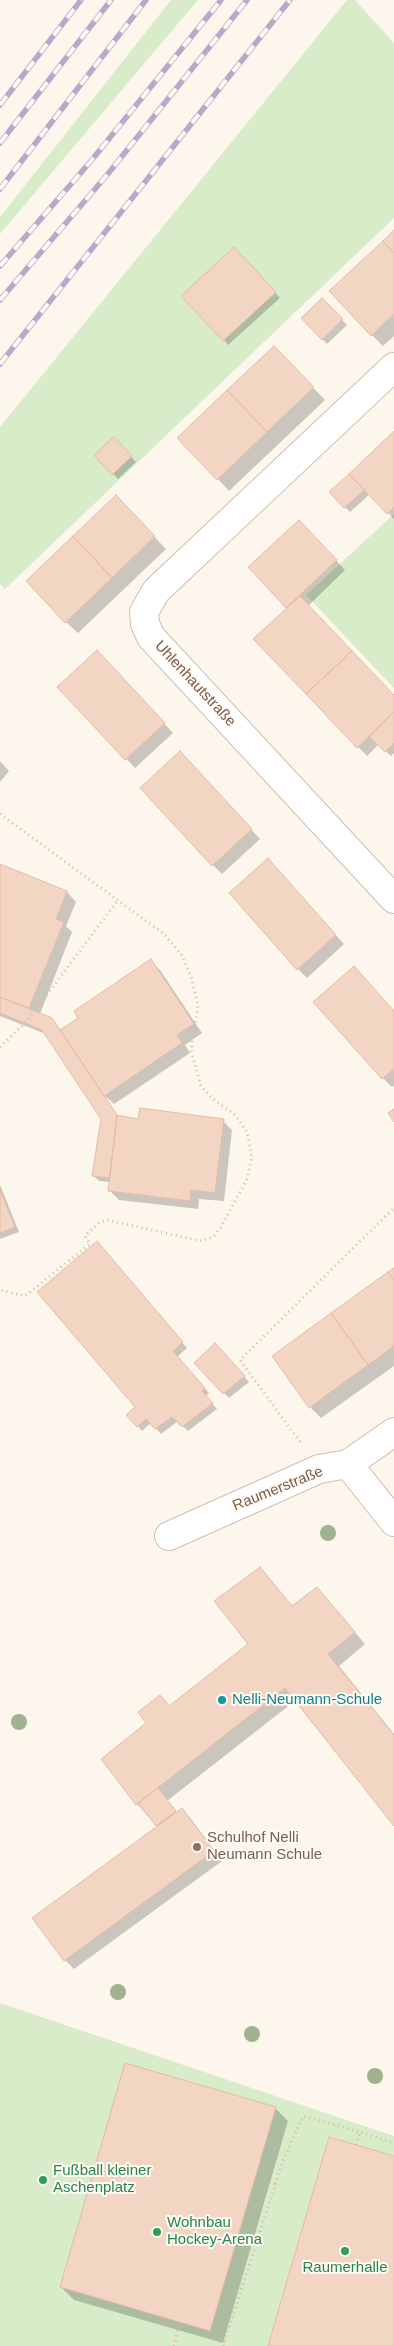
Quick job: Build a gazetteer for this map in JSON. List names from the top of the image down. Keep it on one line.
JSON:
{"streets":{"street":["Uhlenhautstraße","Raumerstraße"]},"places":["Nelli-Neumann-Schule","Schulhof Nelli Neumann Schule","Fußball kleiner Aschenplatz","Wohnbau Hockey-Arena","Raumerhalle"]}
